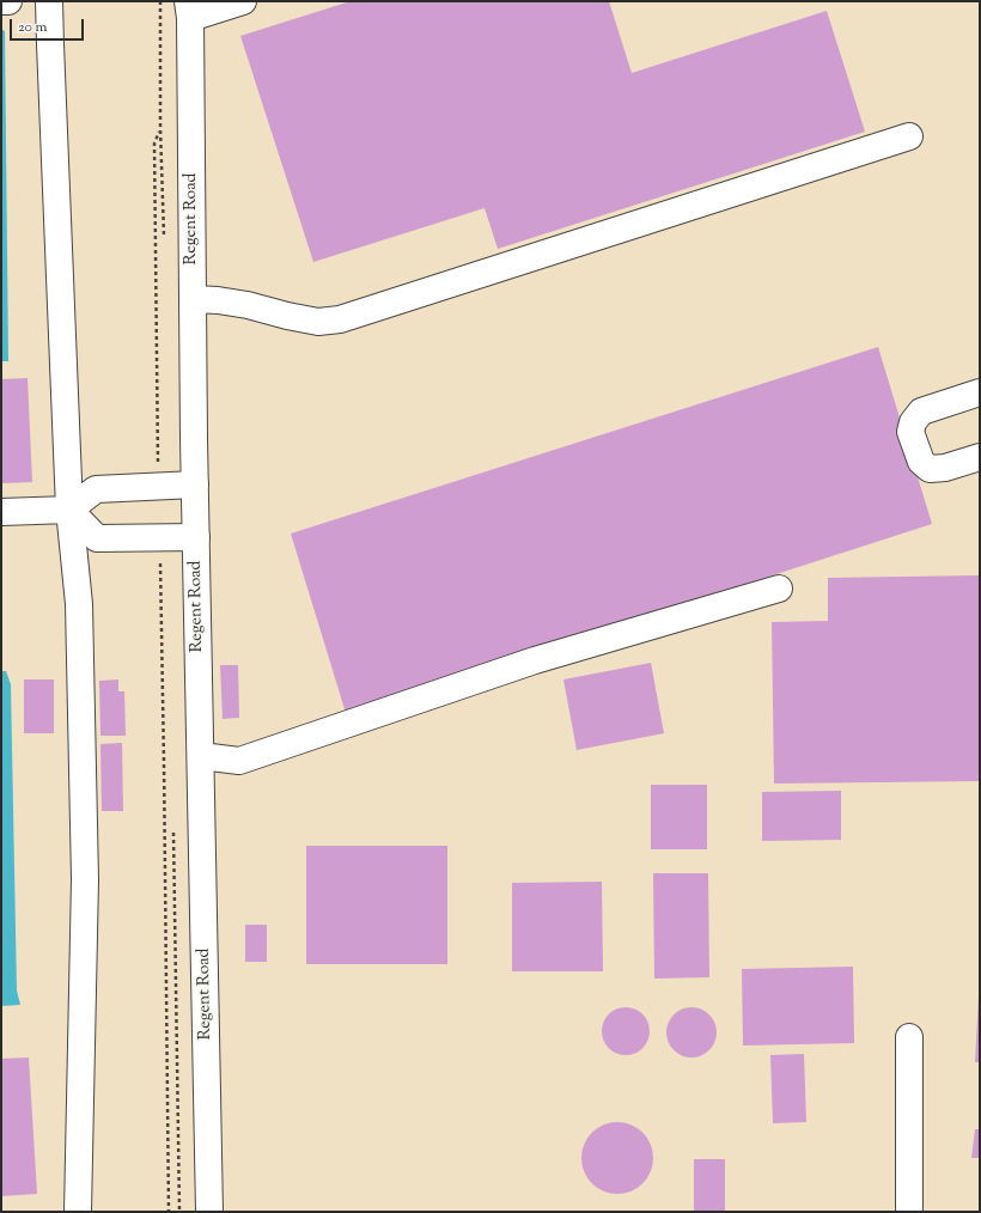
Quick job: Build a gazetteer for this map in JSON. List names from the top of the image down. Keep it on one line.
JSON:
{"streets":{"main road":["Regent Road"]},"scale_bar":"20 m"}
